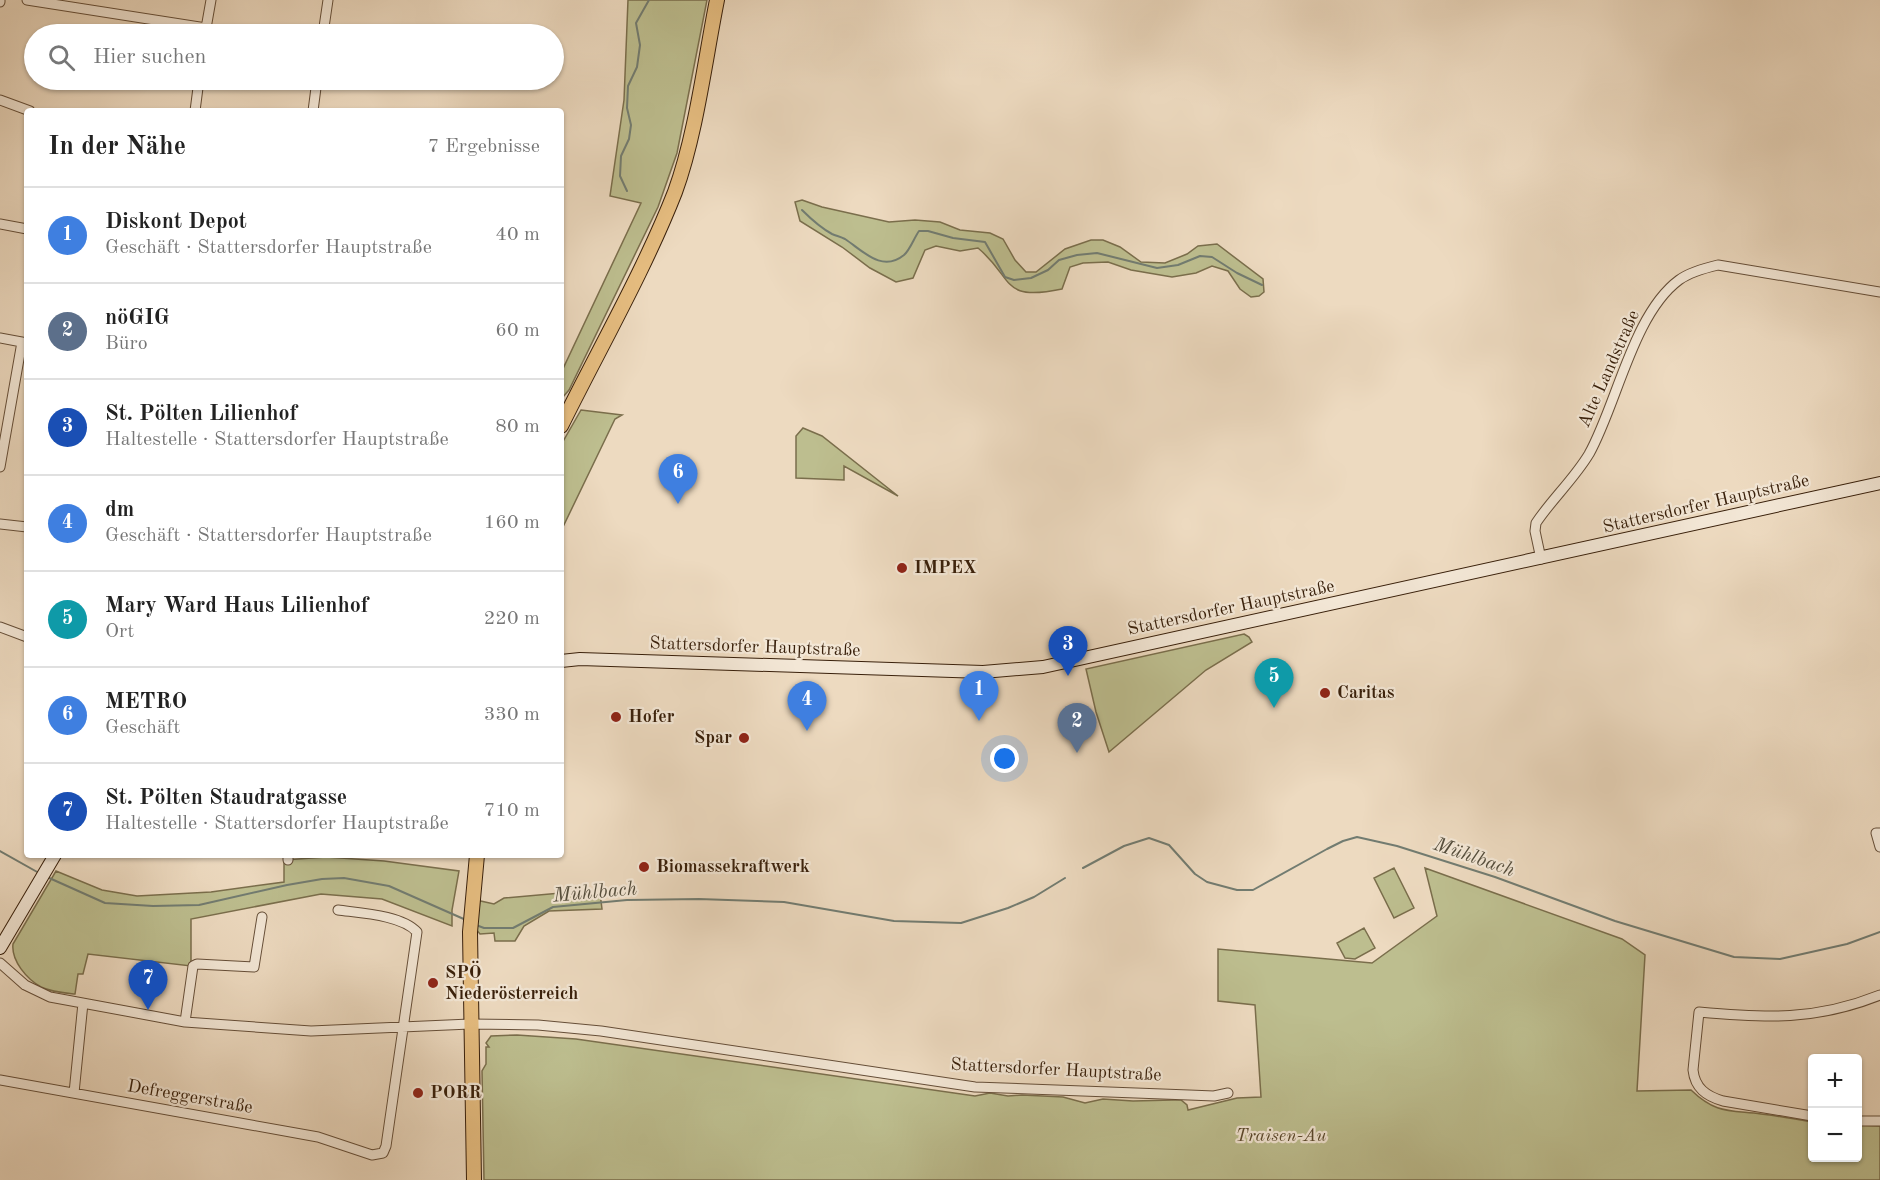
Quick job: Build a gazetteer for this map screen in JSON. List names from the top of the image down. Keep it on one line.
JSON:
{"streets":{"main road":["Stattersdorfer Hauptstraße"],"street":["Alte Landstraße","Defreggerstraße"]},"crossings":[["Alte Landstraße","Stattersdorfer Hauptstraße"],["Stattersdorfer Hauptstraße","Defreggerstraße"]],"water":["Mühlbach"],"parks":["Traisen-Au"],"places":["IMPEX","Caritas","Hofer","Spar","Biomassekraftwerk","SPÖ Niederösterreich","PORR"],"page":{"search":"Hier suchen","heading":["In der Nähe","7 Ergebnisse"],"list":[{"mark":"1","name":"Diskont Depot","note":"Geschäft · Stattersdorfer Hauptstraße","value":"40 m"},{"mark":"2","name":"nöGIG","note":"Büro","value":"60 m"},{"mark":"3","name":"St. Pölten Lilienhof","note":"Haltestelle · Stattersdorfer Hauptstraße","value":"80 m"},{"mark":"4","name":"dm","note":"Geschäft · Stattersdorfer Hauptstraße","value":"160 m"},{"mark":"5","name":"Mary Ward Haus Lilienhof","note":"Ort","value":"220 m"},{"mark":"6","name":"METRO","note":"Geschäft","value":"330 m"},{"mark":"7","name":"St. Pölten Staudratgasse","note":"Haltestelle · Stattersdorfer Hauptstraße","value":"710 m"}],"pins":["6","3","5","1","4","2","7"],"map_buttons":["+","−"]}}
